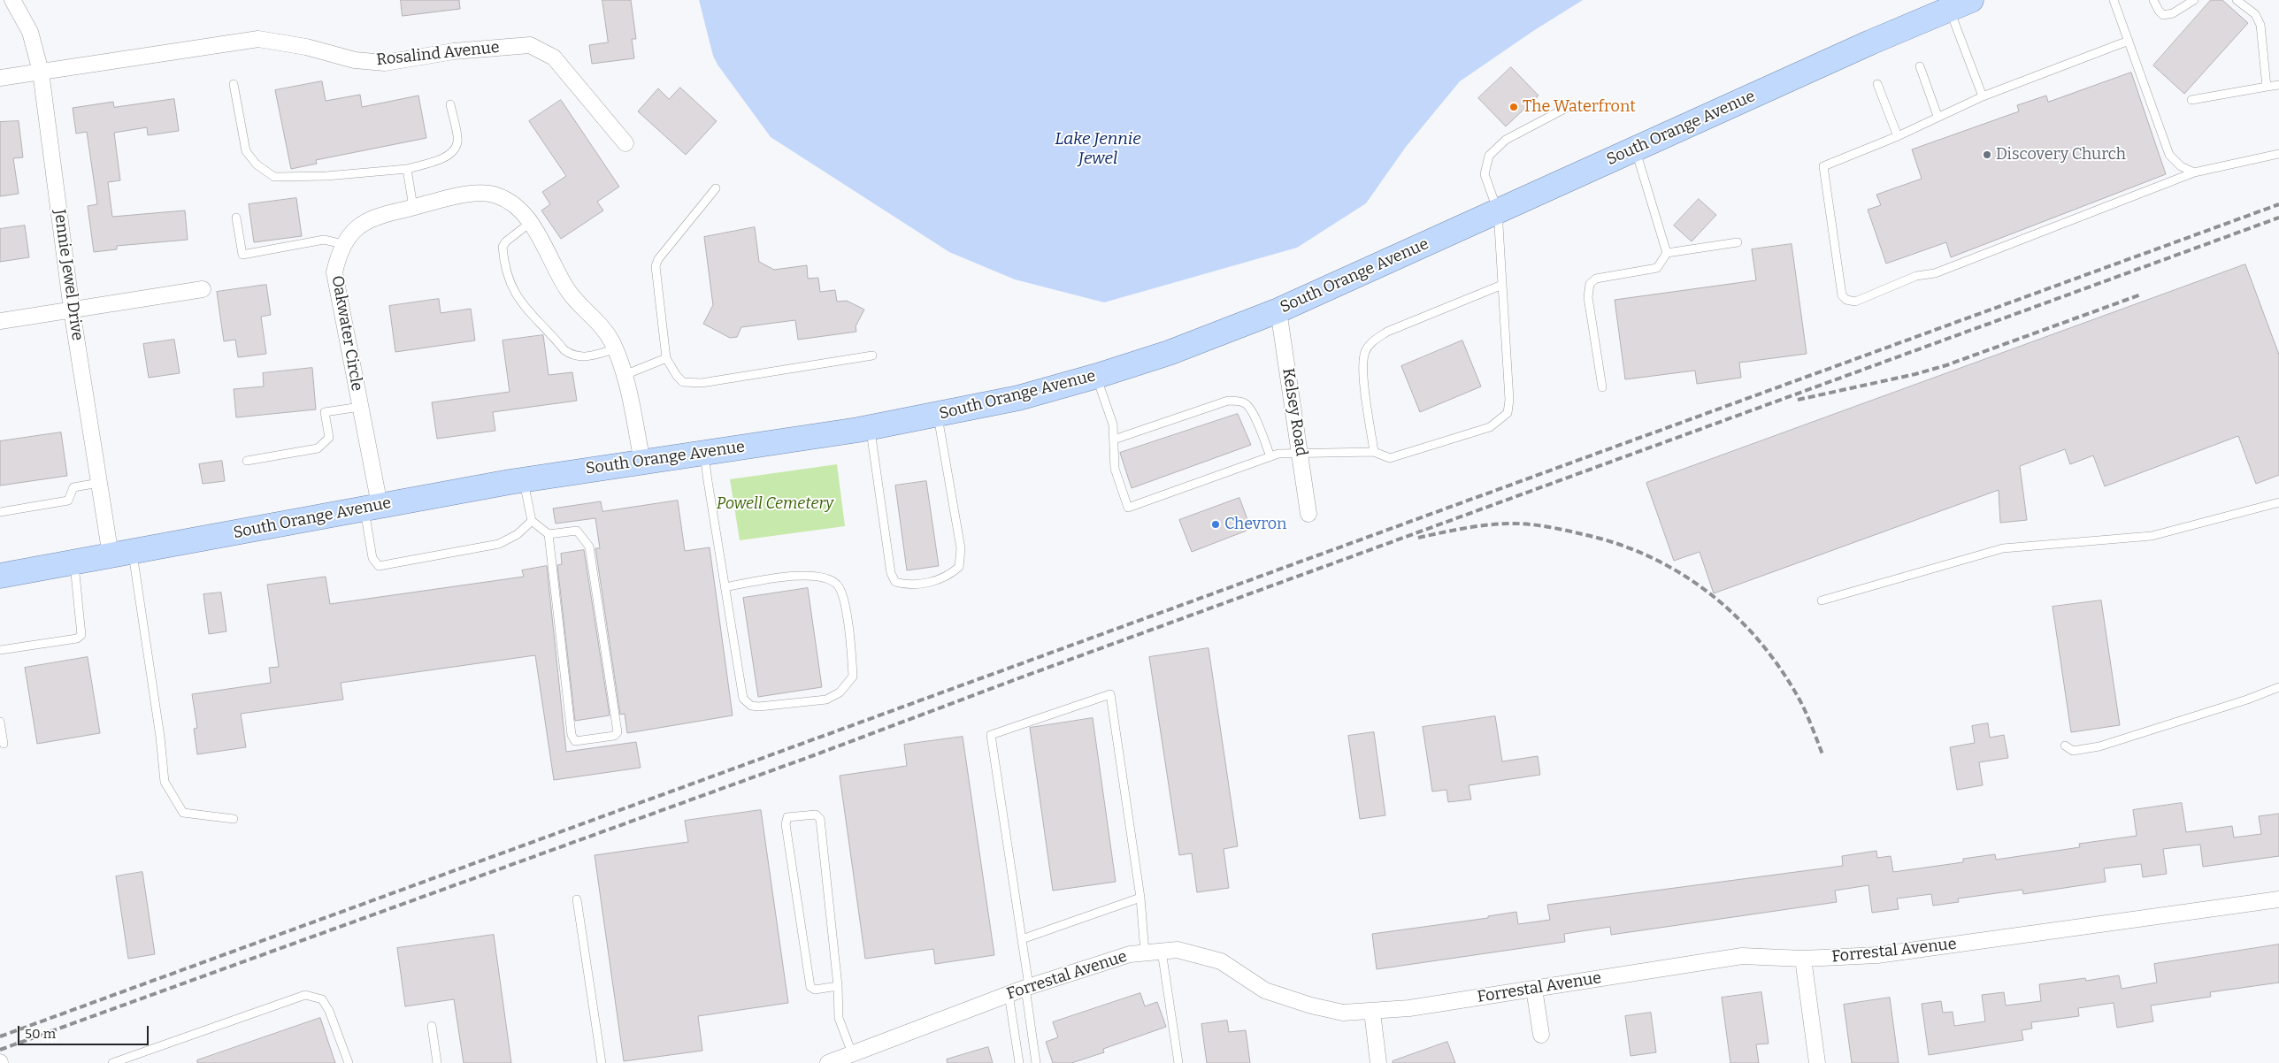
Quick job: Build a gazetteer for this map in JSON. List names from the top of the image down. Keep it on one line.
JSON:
{"streets":{"main road":["South Orange Avenue"],"street":["Rosalind Avenue","Jennie Jewel Drive","Oakwater Circle","Kelsey Road","Forrestal Avenue"]},"crossings":[["Rosalind Avenue","Jennie Jewel Drive"],["South Orange Avenue","Jennie Jewel Drive"],["South Orange Avenue","Oakwater Circle"],["South Orange Avenue","Kelsey Road"]],"water":["Lake Jennie Jewel"],"parks":["Powell Cemetery"],"places":["The Waterfront","Discovery Church","Chevron"],"scale_bar":"50 m"}
